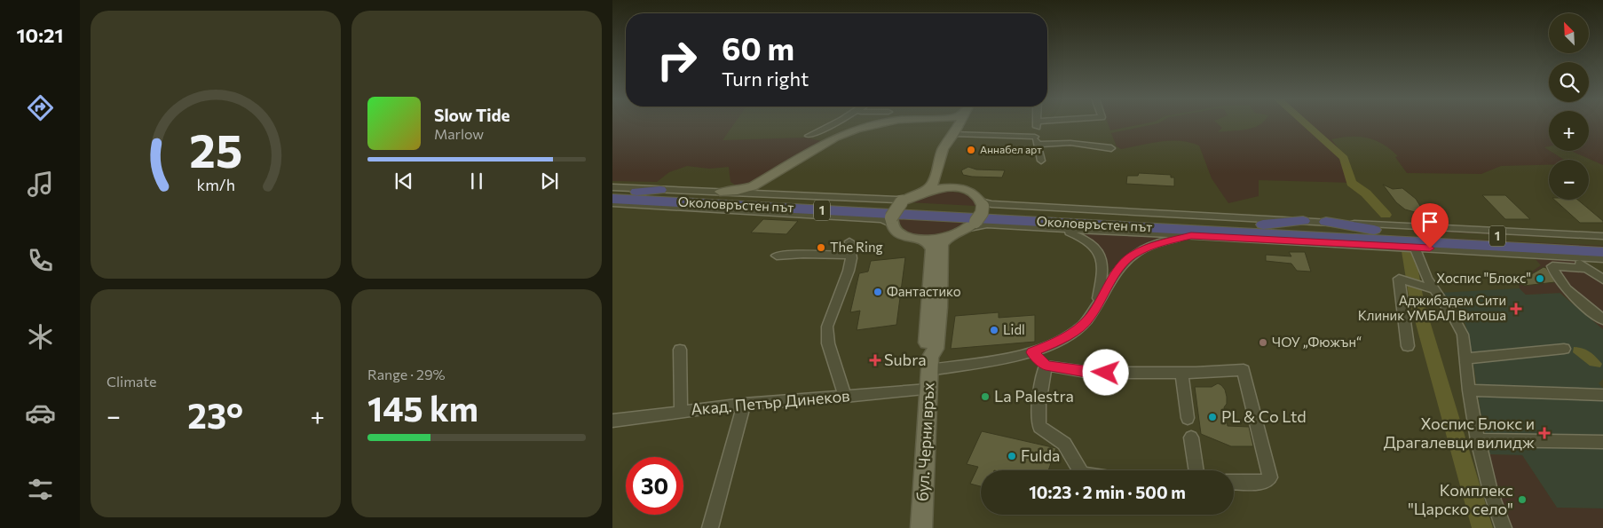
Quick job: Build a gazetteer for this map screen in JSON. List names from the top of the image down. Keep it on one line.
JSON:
{"streets":{"highway":["Околовръстен път","1"],"main road":["бул. Черни връх"],"street":["Акад. Петър Динеков"]},"crossings":[["Акад. Петър Динеков","бул. Черни връх"]],"places":{"other":["Аннабел арт","The Ring","Хоспис \"Блокс\"","Фантастико","Lidl","ЧОУ „Фюжън“","La Palestra","PL & Co Ltd","Fulda","Комплекс \"Царско село\""],"health":["Аджибадем Сити Клиник УМБАЛ Витоша","Subra","Хоспис Блокс и Драгалевци вилидж"]},"north":"top left","page":{"tabs":"10:21","map_buttons":["+","−"],"turn":["60 m","Turn right"],"song":["Slow Tide","Marlow"],"tile":["Climate",["Range · 29%","145 km"]],"heat":["−","23°","+"],"limit":"30","trip":"10:23 · 2 min · 500 m","gauge":["25","km/h"]}}
